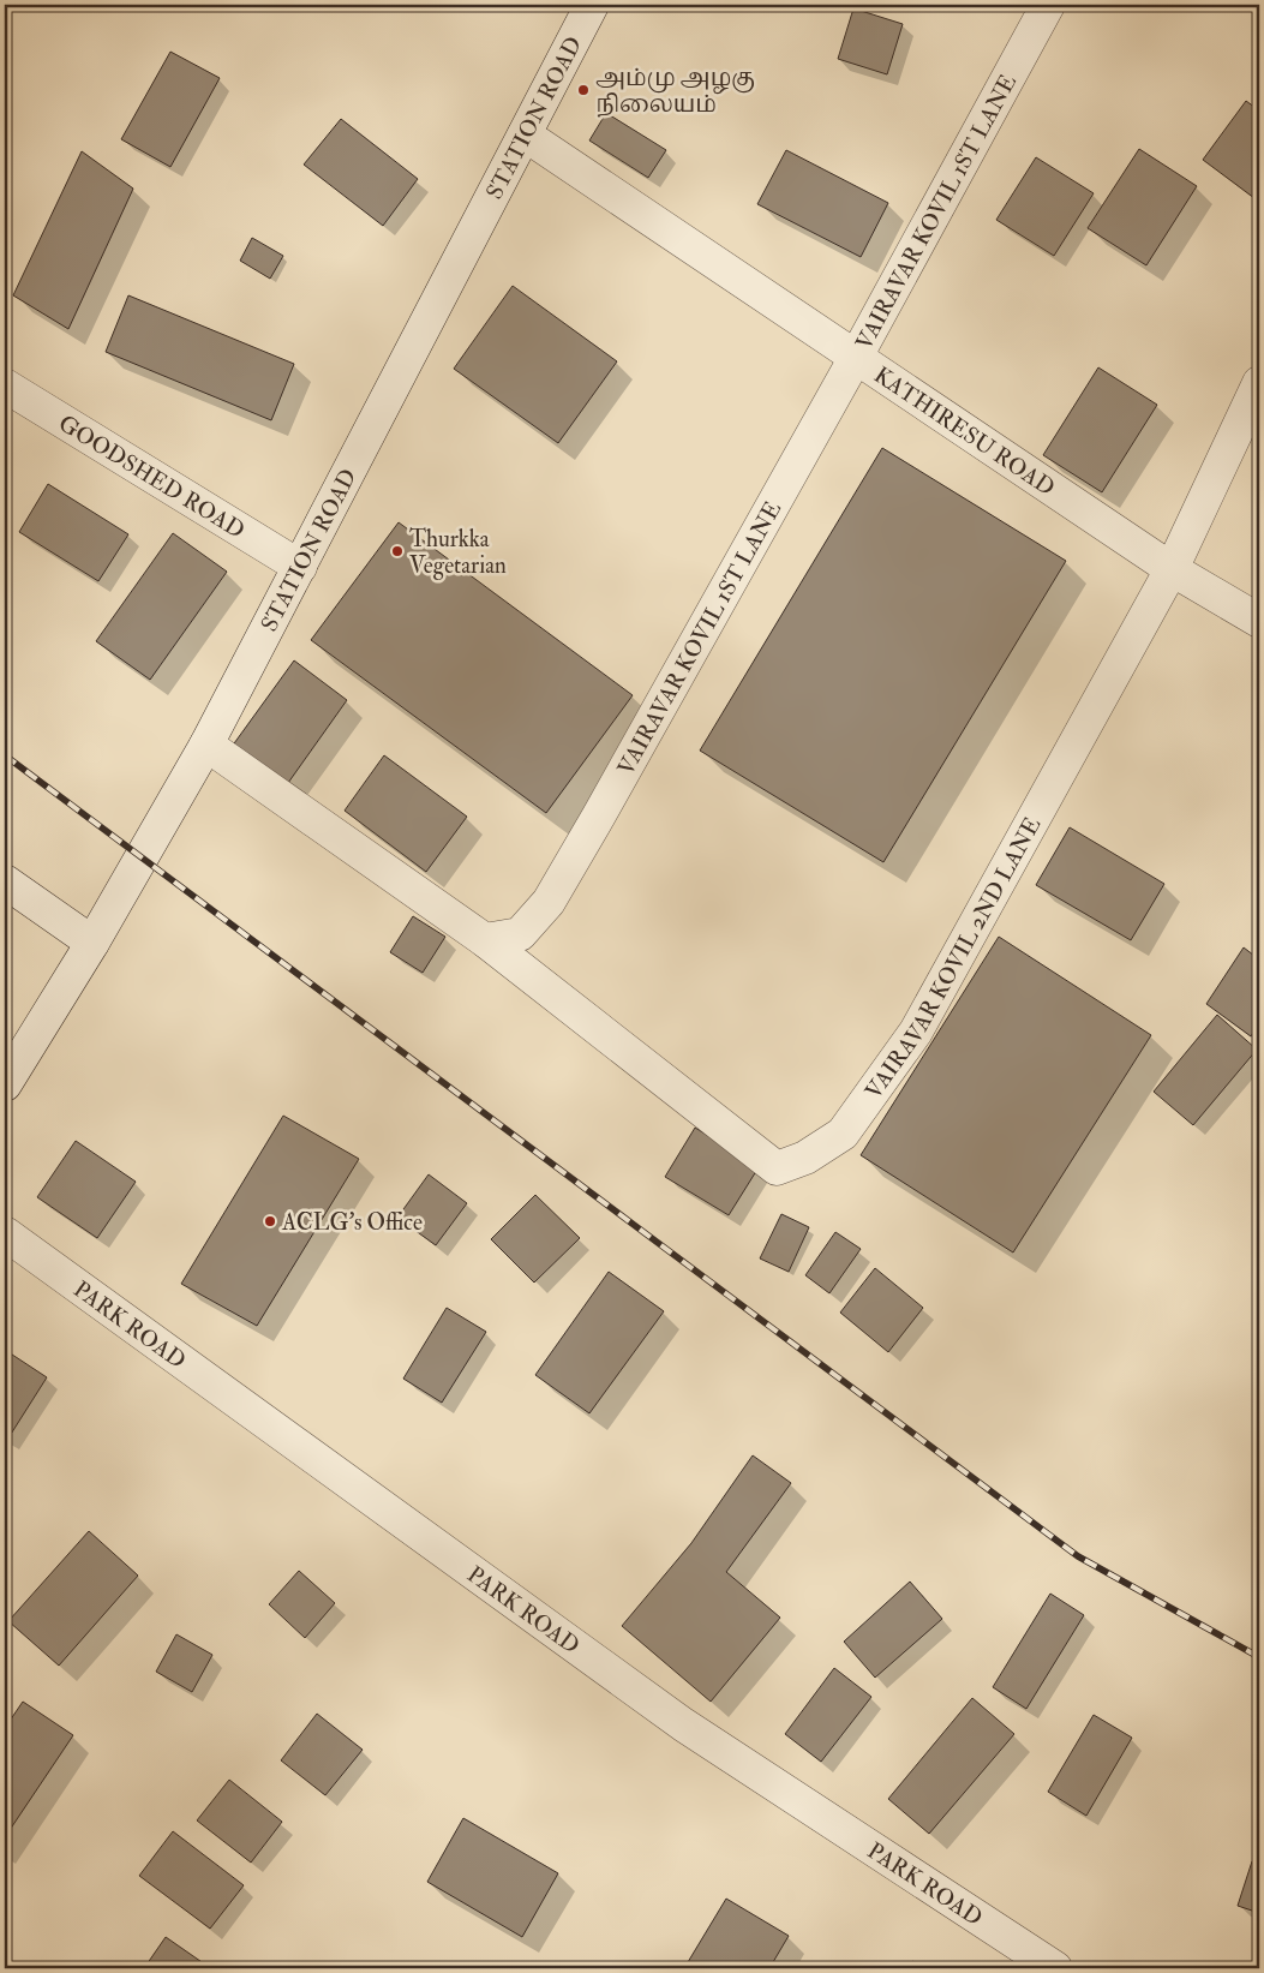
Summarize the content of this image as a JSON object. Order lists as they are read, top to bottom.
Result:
{
  "streets": {
    "street": [
      "STATION ROAD",
      "VAIRAVAR KOVIL 1ST LANE",
      "KATHIRESU ROAD",
      "GOODSHED ROAD",
      "VAIRAVAR KOVIL 2ND LANE",
      "PARK ROAD"
    ]
  },
  "crossings": [
    ["STATION ROAD", "KATHIRESU ROAD"],
    ["STATION ROAD", "GOODSHED ROAD"],
    ["VAIRAVAR KOVIL 1ST LANE", "KATHIRESU ROAD"],
    ["VAIRAVAR KOVIL 1ST LANE", "VAIRAVAR KOVIL 2ND LANE"],
    ["KATHIRESU ROAD", "VAIRAVAR KOVIL 2ND LANE"]
  ],
  "places": ["அம்மு அழகு நிலையம்", "Thurkka Vegetarian", "ACLG's Office"]
}
